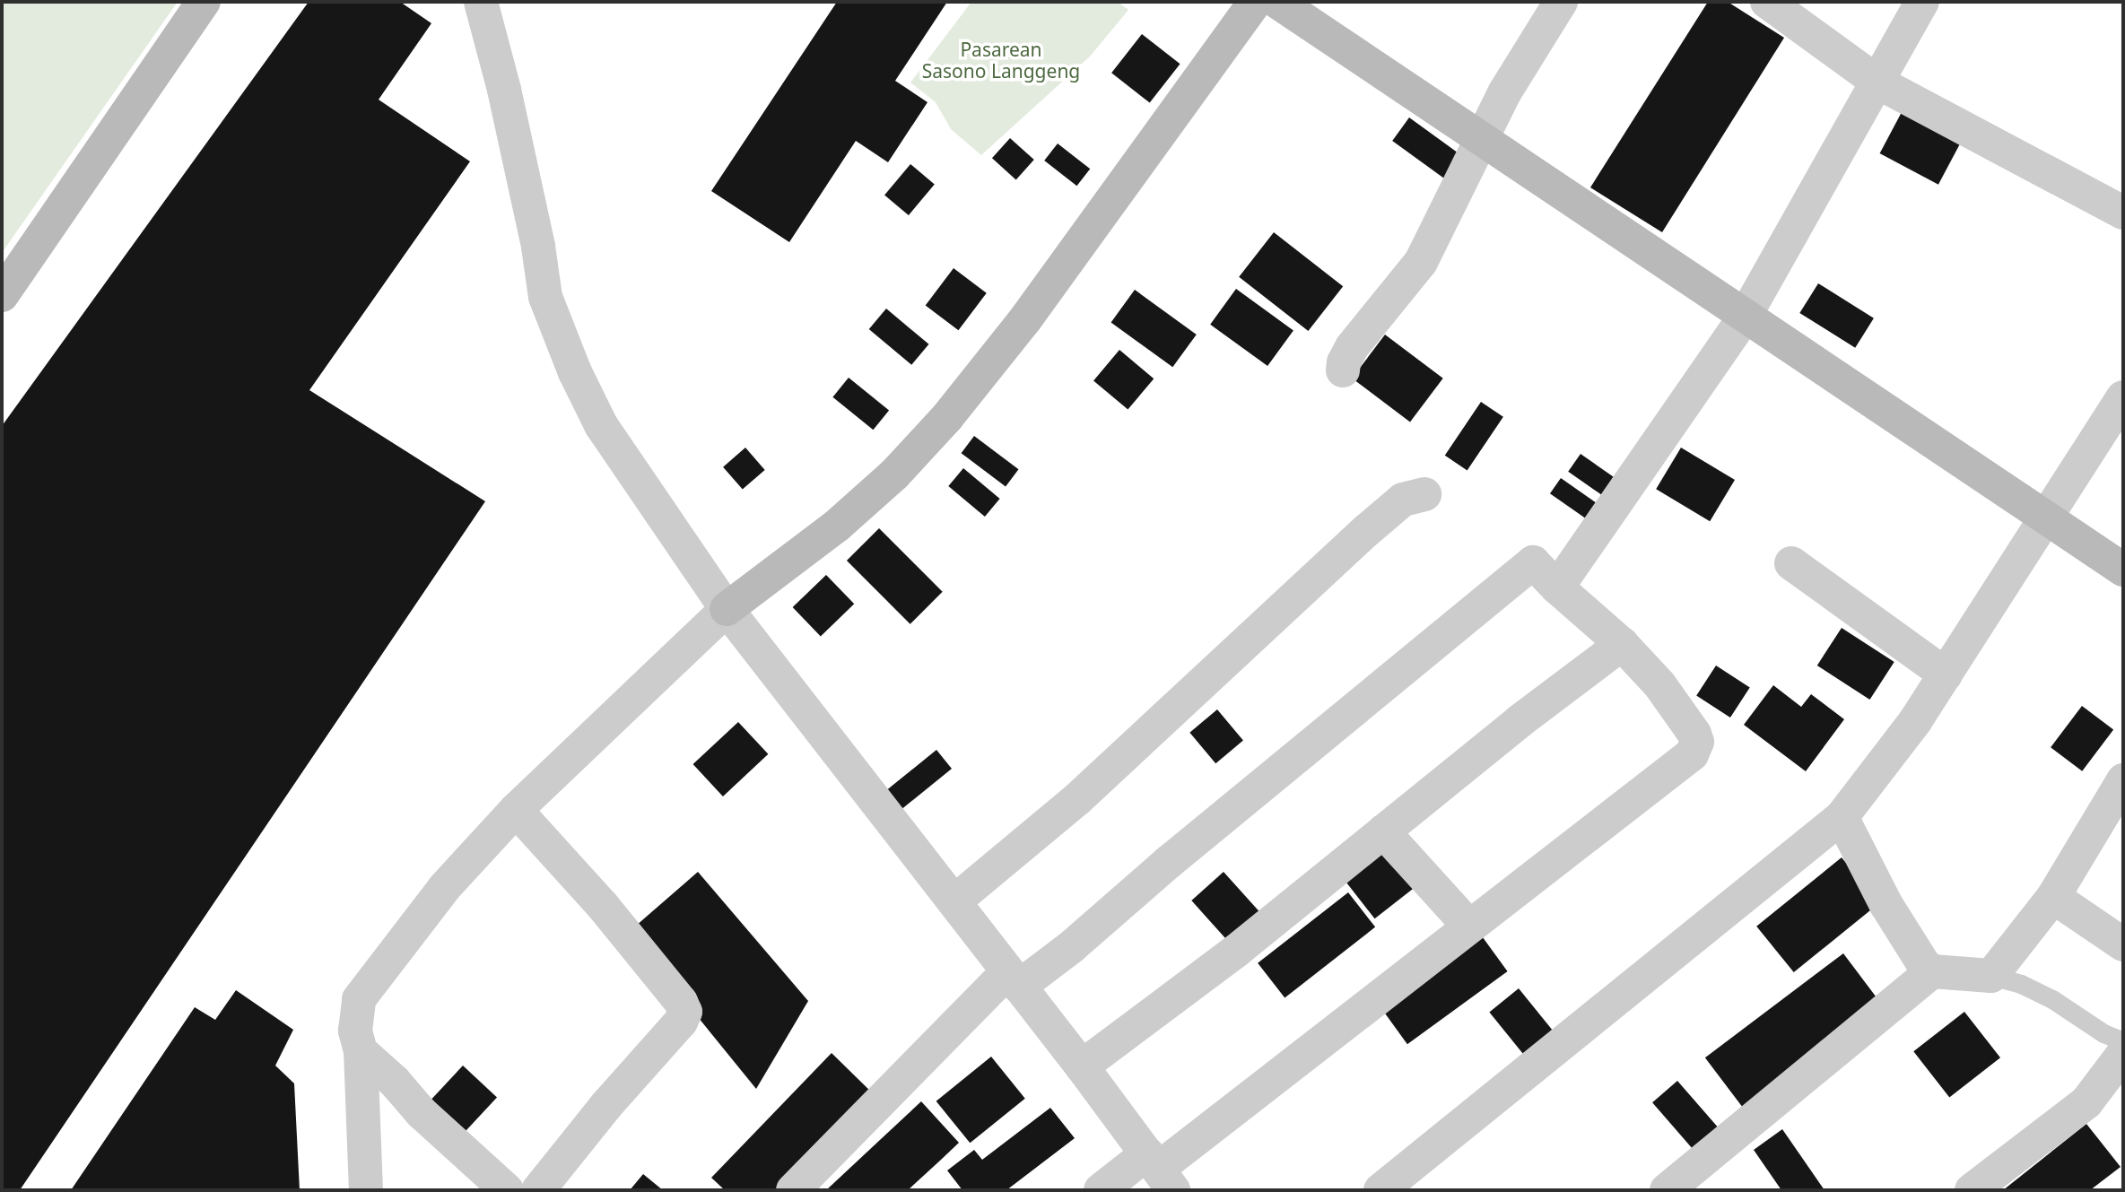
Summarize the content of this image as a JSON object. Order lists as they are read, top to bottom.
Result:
{
  "parks": ["Pasarean Sasono Langgeng"]
}
